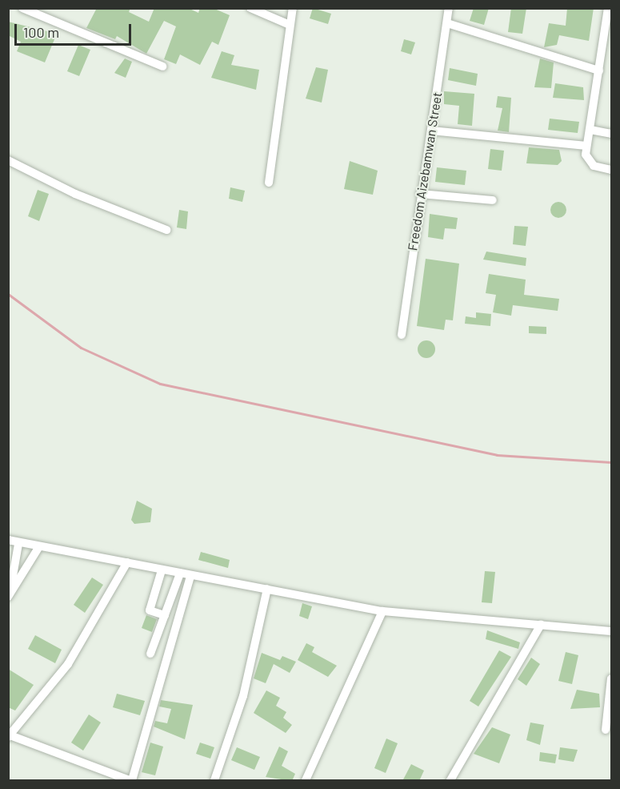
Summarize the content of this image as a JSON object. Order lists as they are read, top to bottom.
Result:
{
  "streets": {
    "street": ["Freedom Aizebamwan Street"]
  },
  "scale_bar": "100 m"
}
